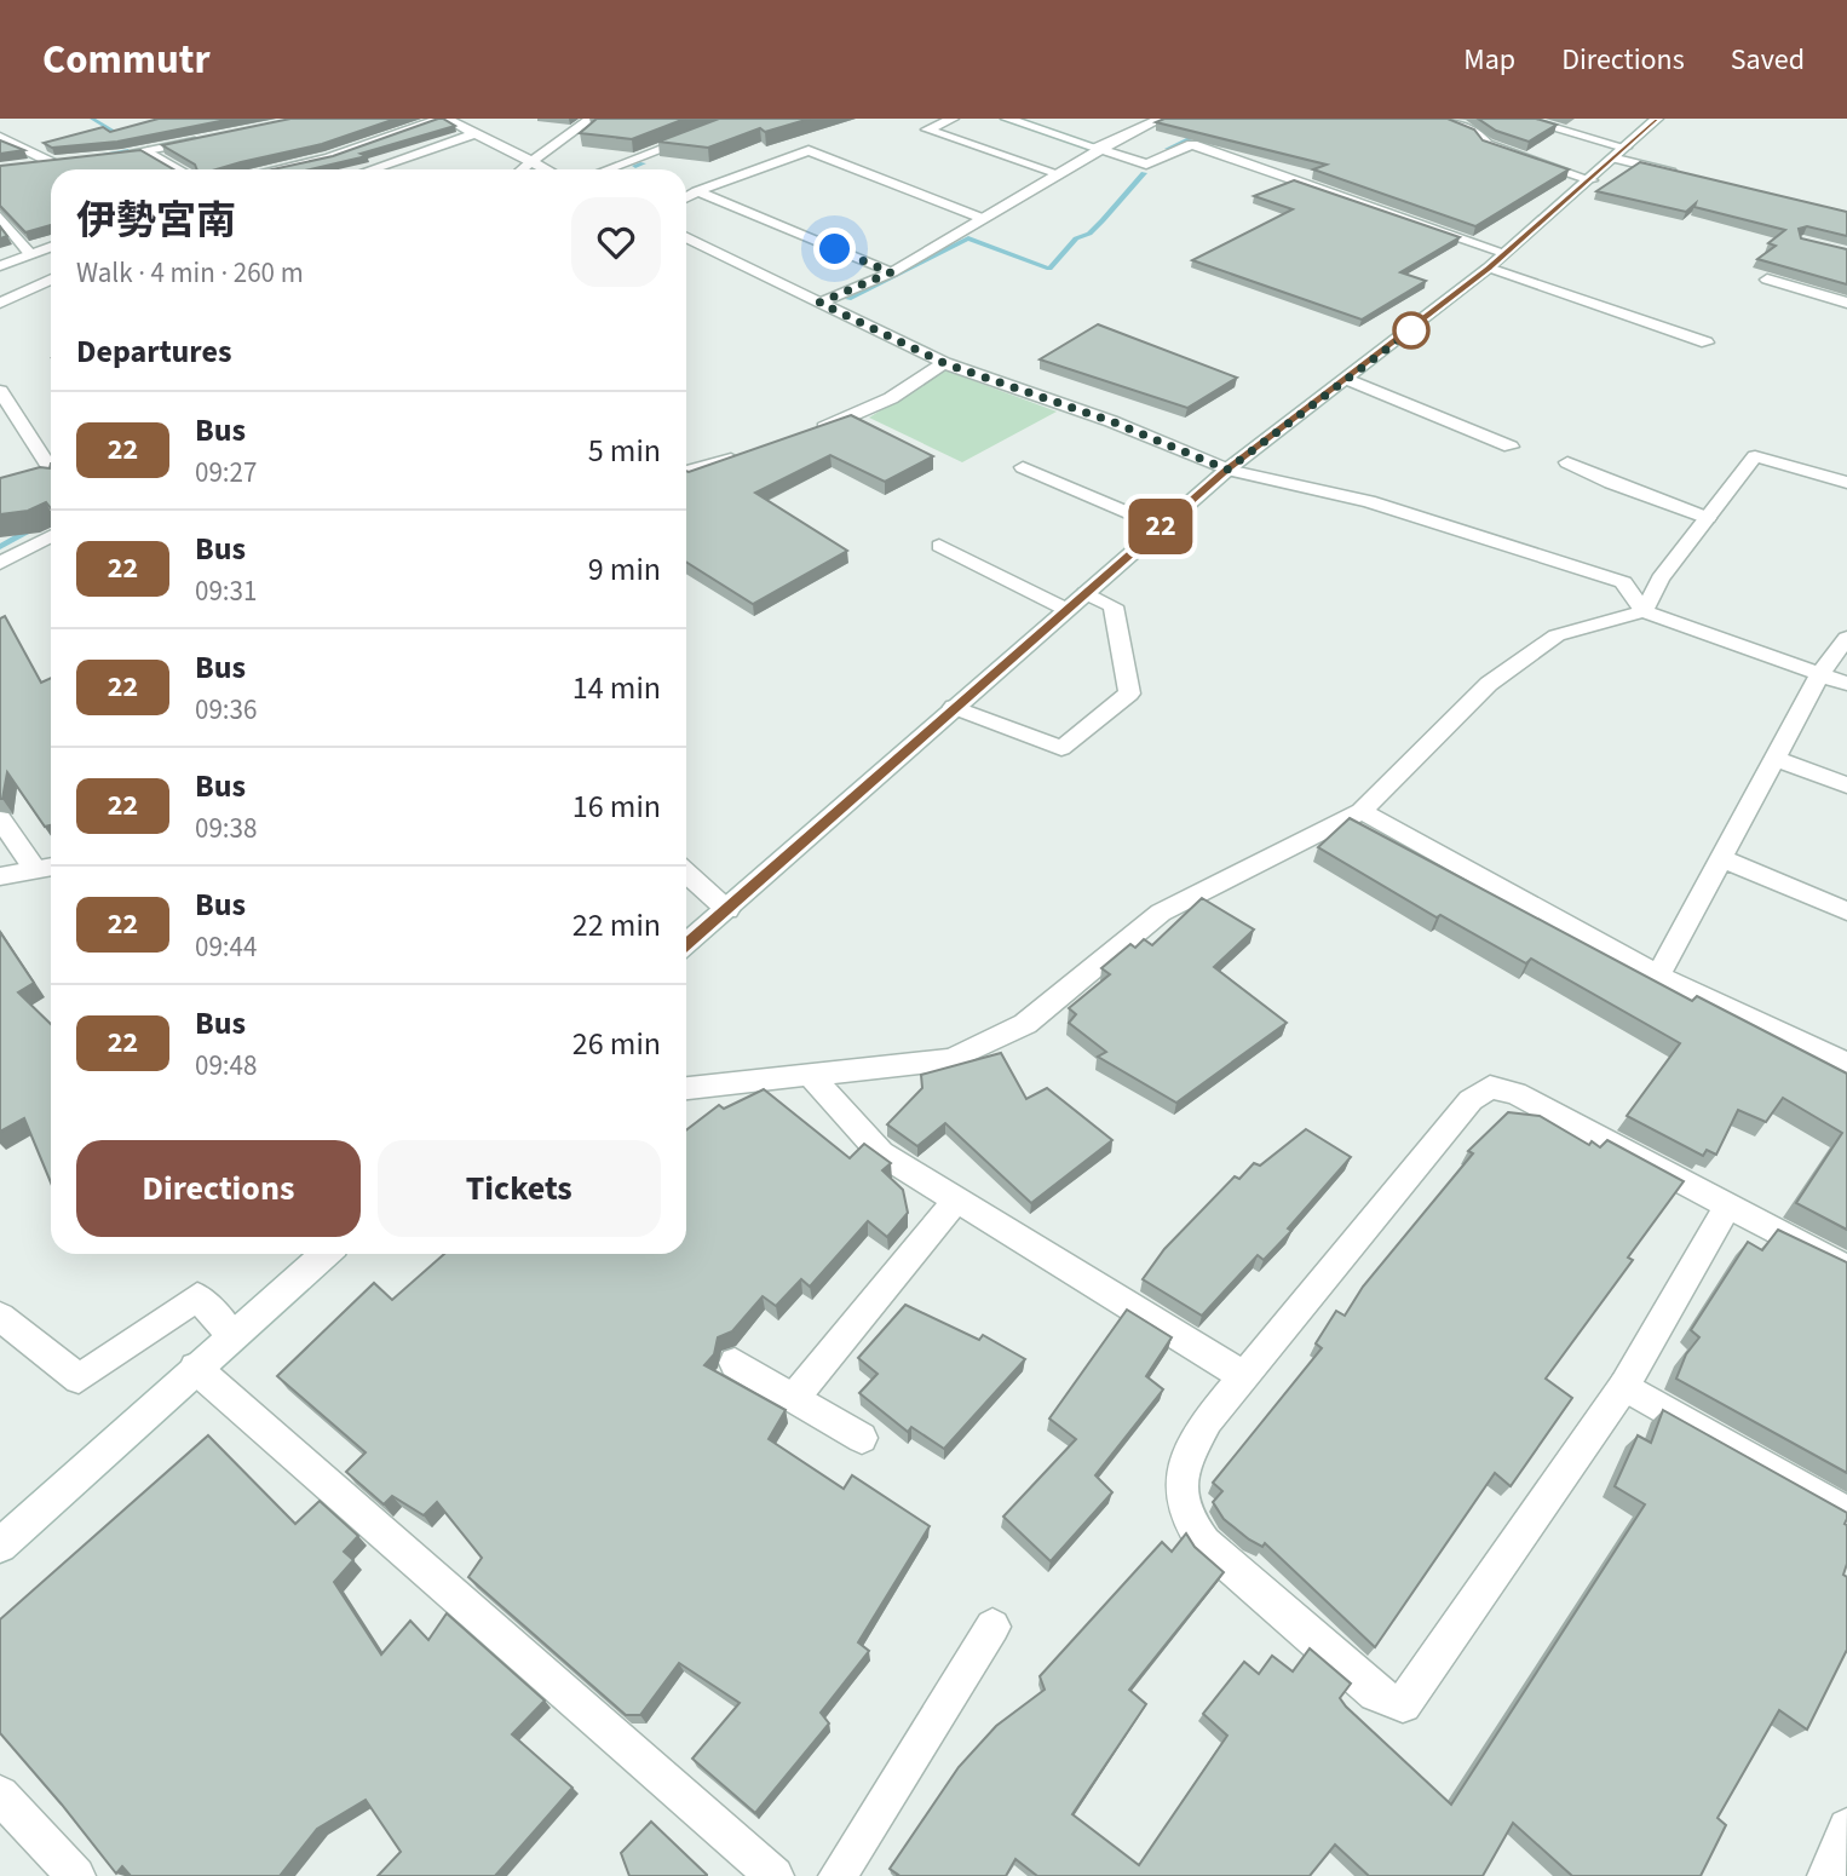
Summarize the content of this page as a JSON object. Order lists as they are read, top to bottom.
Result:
{
  "lines": ["bus line 22"],
  "page": {
    "header": "Commutr",
    "nav": ["Map", "Directions", "Saved"],
    "on_map": "22",
    "heading": [
      ["伊勢宮南", "Walk · 4 min · 260 m"],
      "Departures"
    ],
    "list": [
      {
        "mark": "22",
        "name": "Bus",
        "note": "09:27",
        "value": "5 min"
      },
      {
        "mark": "22",
        "name": "Bus",
        "note": "09:31",
        "value": "9 min"
      },
      {
        "mark": "22",
        "name": "Bus",
        "note": "09:36",
        "value": "14 min"
      },
      {
        "mark": "22",
        "name": "Bus",
        "note": "09:38",
        "value": "16 min"
      },
      {
        "mark": "22",
        "name": "Bus",
        "note": "09:44",
        "value": "22 min"
      },
      {
        "mark": "22",
        "name": "Bus",
        "note": "09:48",
        "value": "26 min"
      }
    ],
    "buttons": ["Directions", "Tickets"]
  }
}
